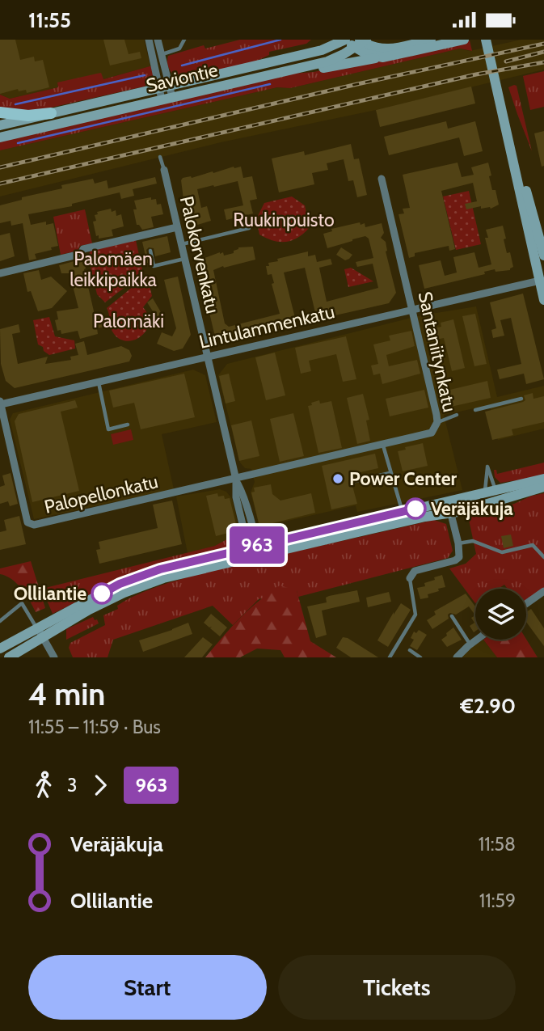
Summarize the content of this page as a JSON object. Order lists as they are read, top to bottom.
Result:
{
  "streets": {
    "main road": ["Saviontie"],
    "street": [
      "Palokorvenkatu",
      "Lintulammenkatu",
      "Santaniitynkatu",
      "Palopellonkatu"
    ]
  },
  "crossings": [
    ["Palokorvenkatu", "Lintulammenkatu"],
    ["Palokorvenkatu", "Santaniitynkatu"],
    ["Palokorvenkatu", "Palopellonkatu"],
    ["Lintulammenkatu", "Santaniitynkatu"],
    ["Lintulammenkatu", "Palopellonkatu"],
    ["Santaniitynkatu", "Palopellonkatu"]
  ],
  "parks": ["Ruukinpuisto", "Palomäen leikkipaikka", "Palomäki"],
  "places": ["Power Center", "Veräjäkuja", "Ollilantie"],
  "lines": ["bus line 963"],
  "page": {
    "status": "11:55",
    "on_map": "963",
    "heading": ["4 min", "11:55 – 11:59 · Bus", "€2.90"],
    "legs": ["3", "963"],
    "list": [
      {
        "name": "Veräjäkuja",
        "value": "11:58"
      },
      {
        "name": "Ollilantie",
        "value": "11:59"
      }
    ],
    "buttons": ["Start", "Tickets"]
  }
}
